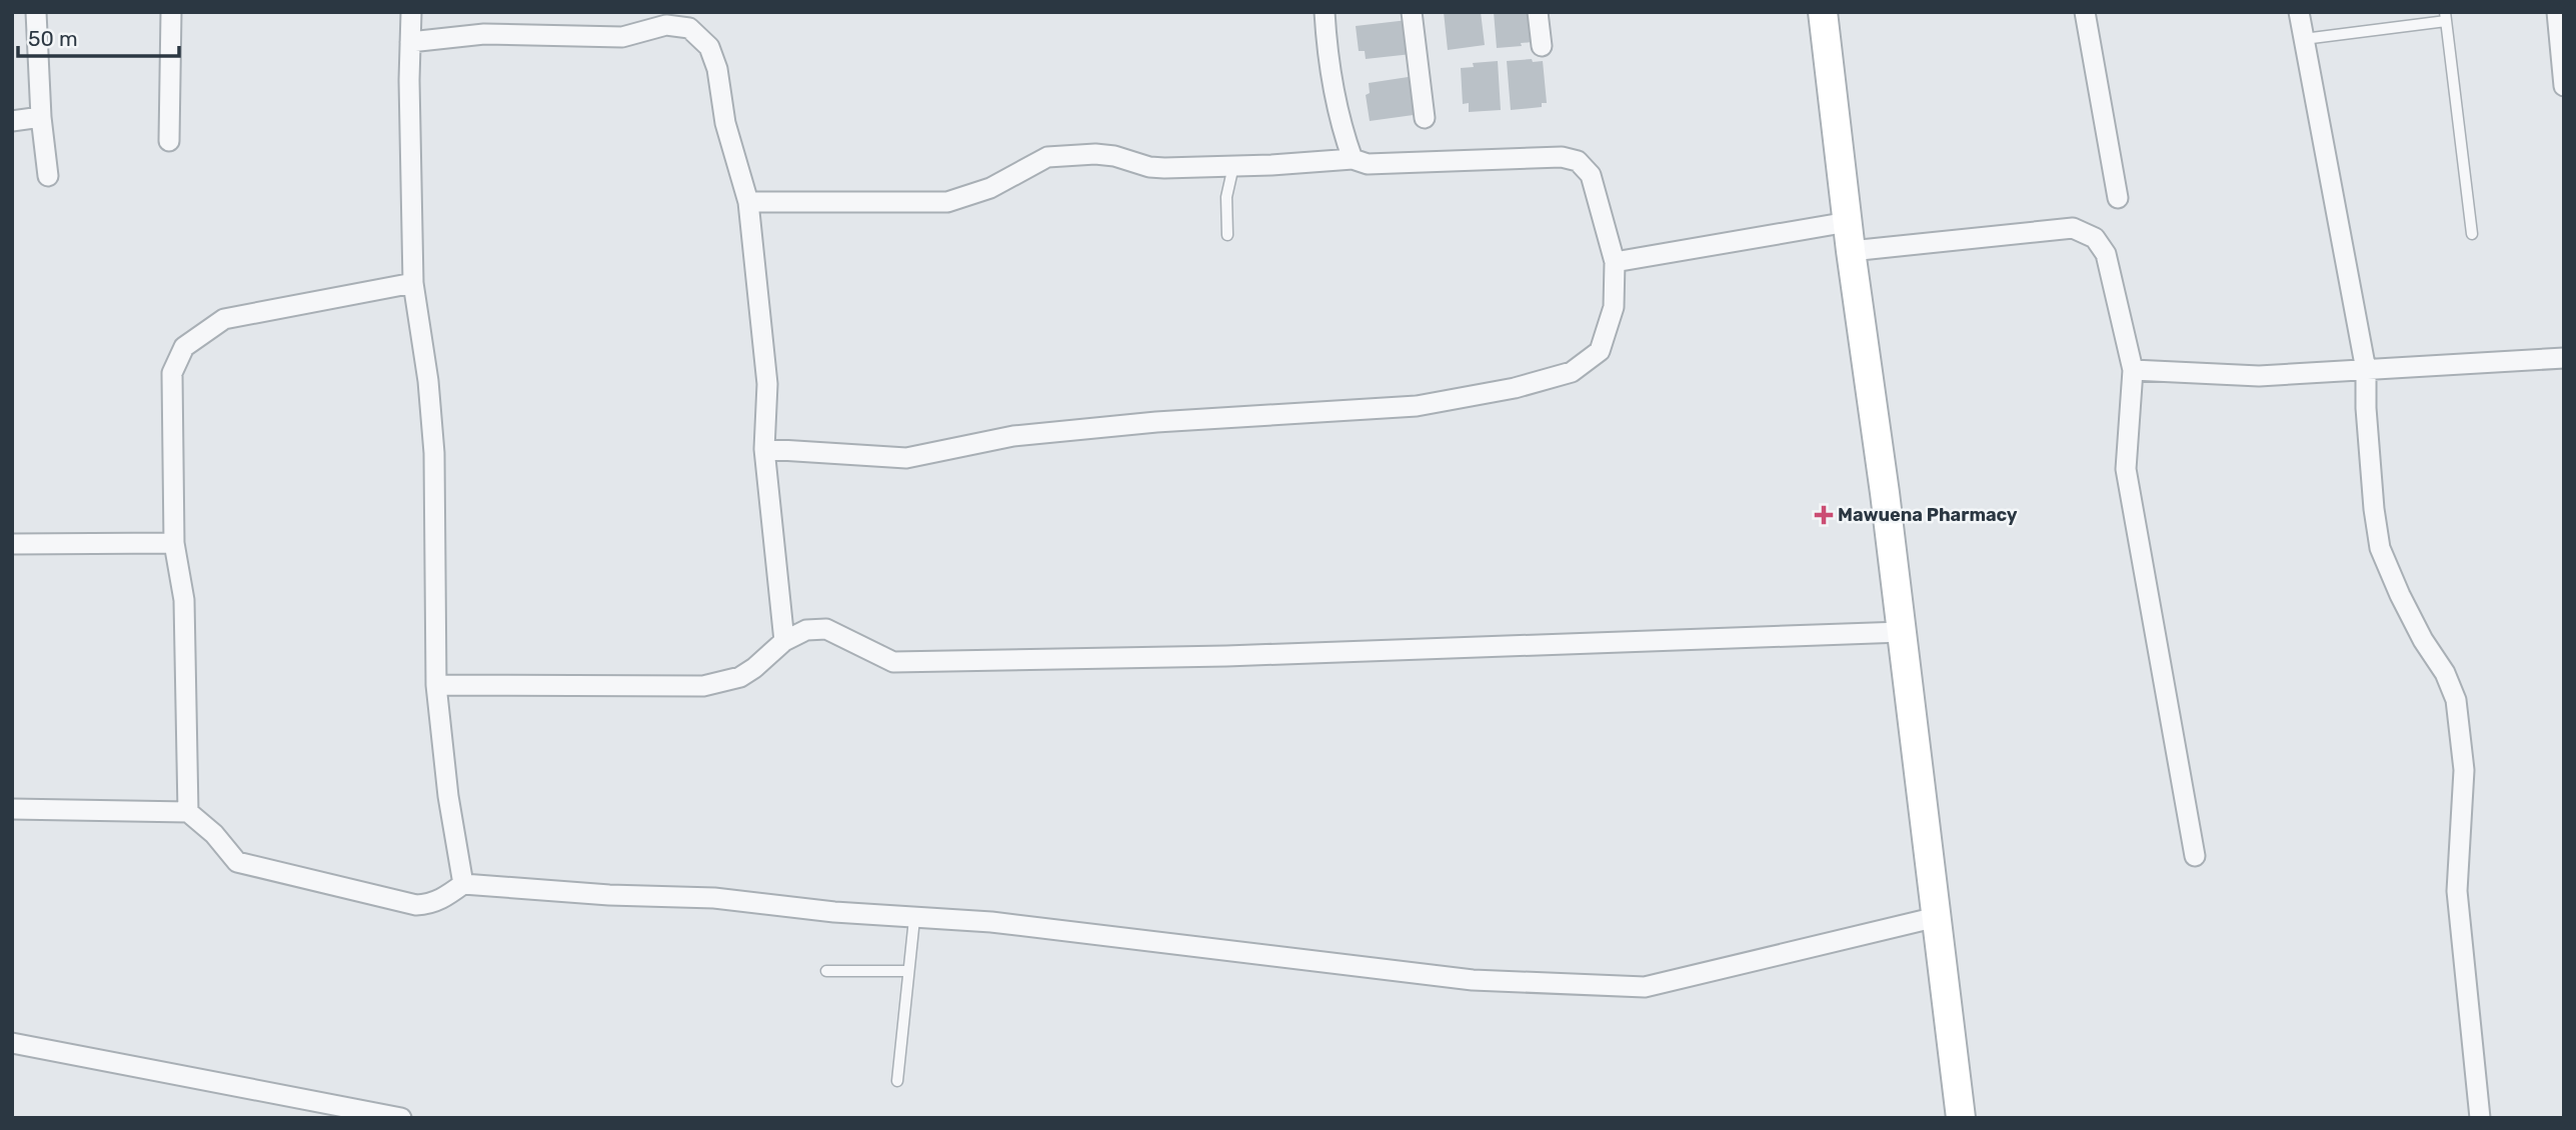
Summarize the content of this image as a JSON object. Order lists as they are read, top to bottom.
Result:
{
  "places": {
    "health": ["Mawuena Pharmacy"]
  },
  "scale_bar": "50 m"
}
